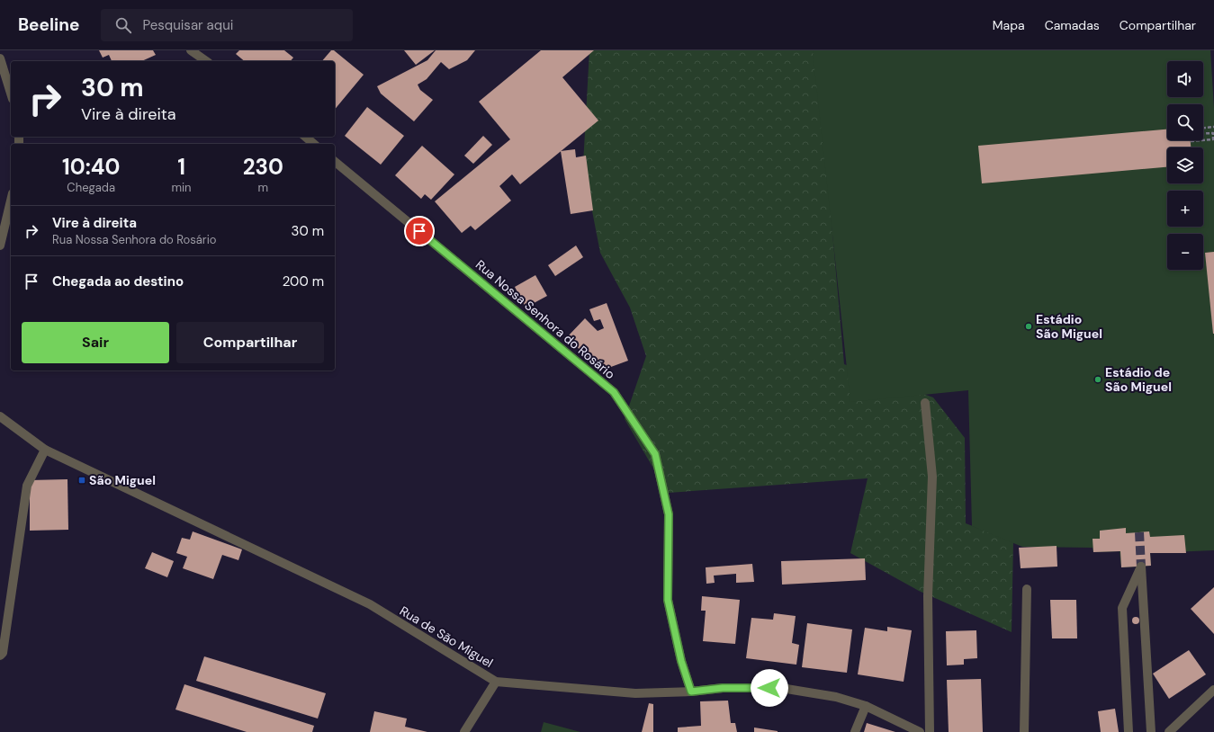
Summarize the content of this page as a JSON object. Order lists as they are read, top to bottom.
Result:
{
  "streets": {
    "street": ["Rua Nossa Senhora do Rosário", "Rua de São Miguel"]
  },
  "crossings": [
    ["Rua Nossa Senhora do Rosário", "Rua de São Miguel"]
  ],
  "places": {
    "other": ["Estádio São Miguel", "Estádio de São Miguel"],
    "transit": ["São Miguel"]
  },
  "page": {
    "header": "Beeline",
    "search": "Pesquisar aqui",
    "nav": ["Mapa", "Camadas", "Compartilhar"],
    "map_buttons": ["+", "−"],
    "turn": ["30 m", "Vire à direita"],
    "eta": [
      "10:40",
      "Chegada",
      "1",
      "min",
      "230",
      "m"
    ],
    "list": [
      {
        "name": "Vire à direita",
        "note": "Rua Nossa Senhora do Rosário",
        "value": "30 m"
      },
      {
        "name": "Chegada ao destino",
        "value": "200 m"
      }
    ],
    "buttons": ["Sair", "Compartilhar"]
  }
}
